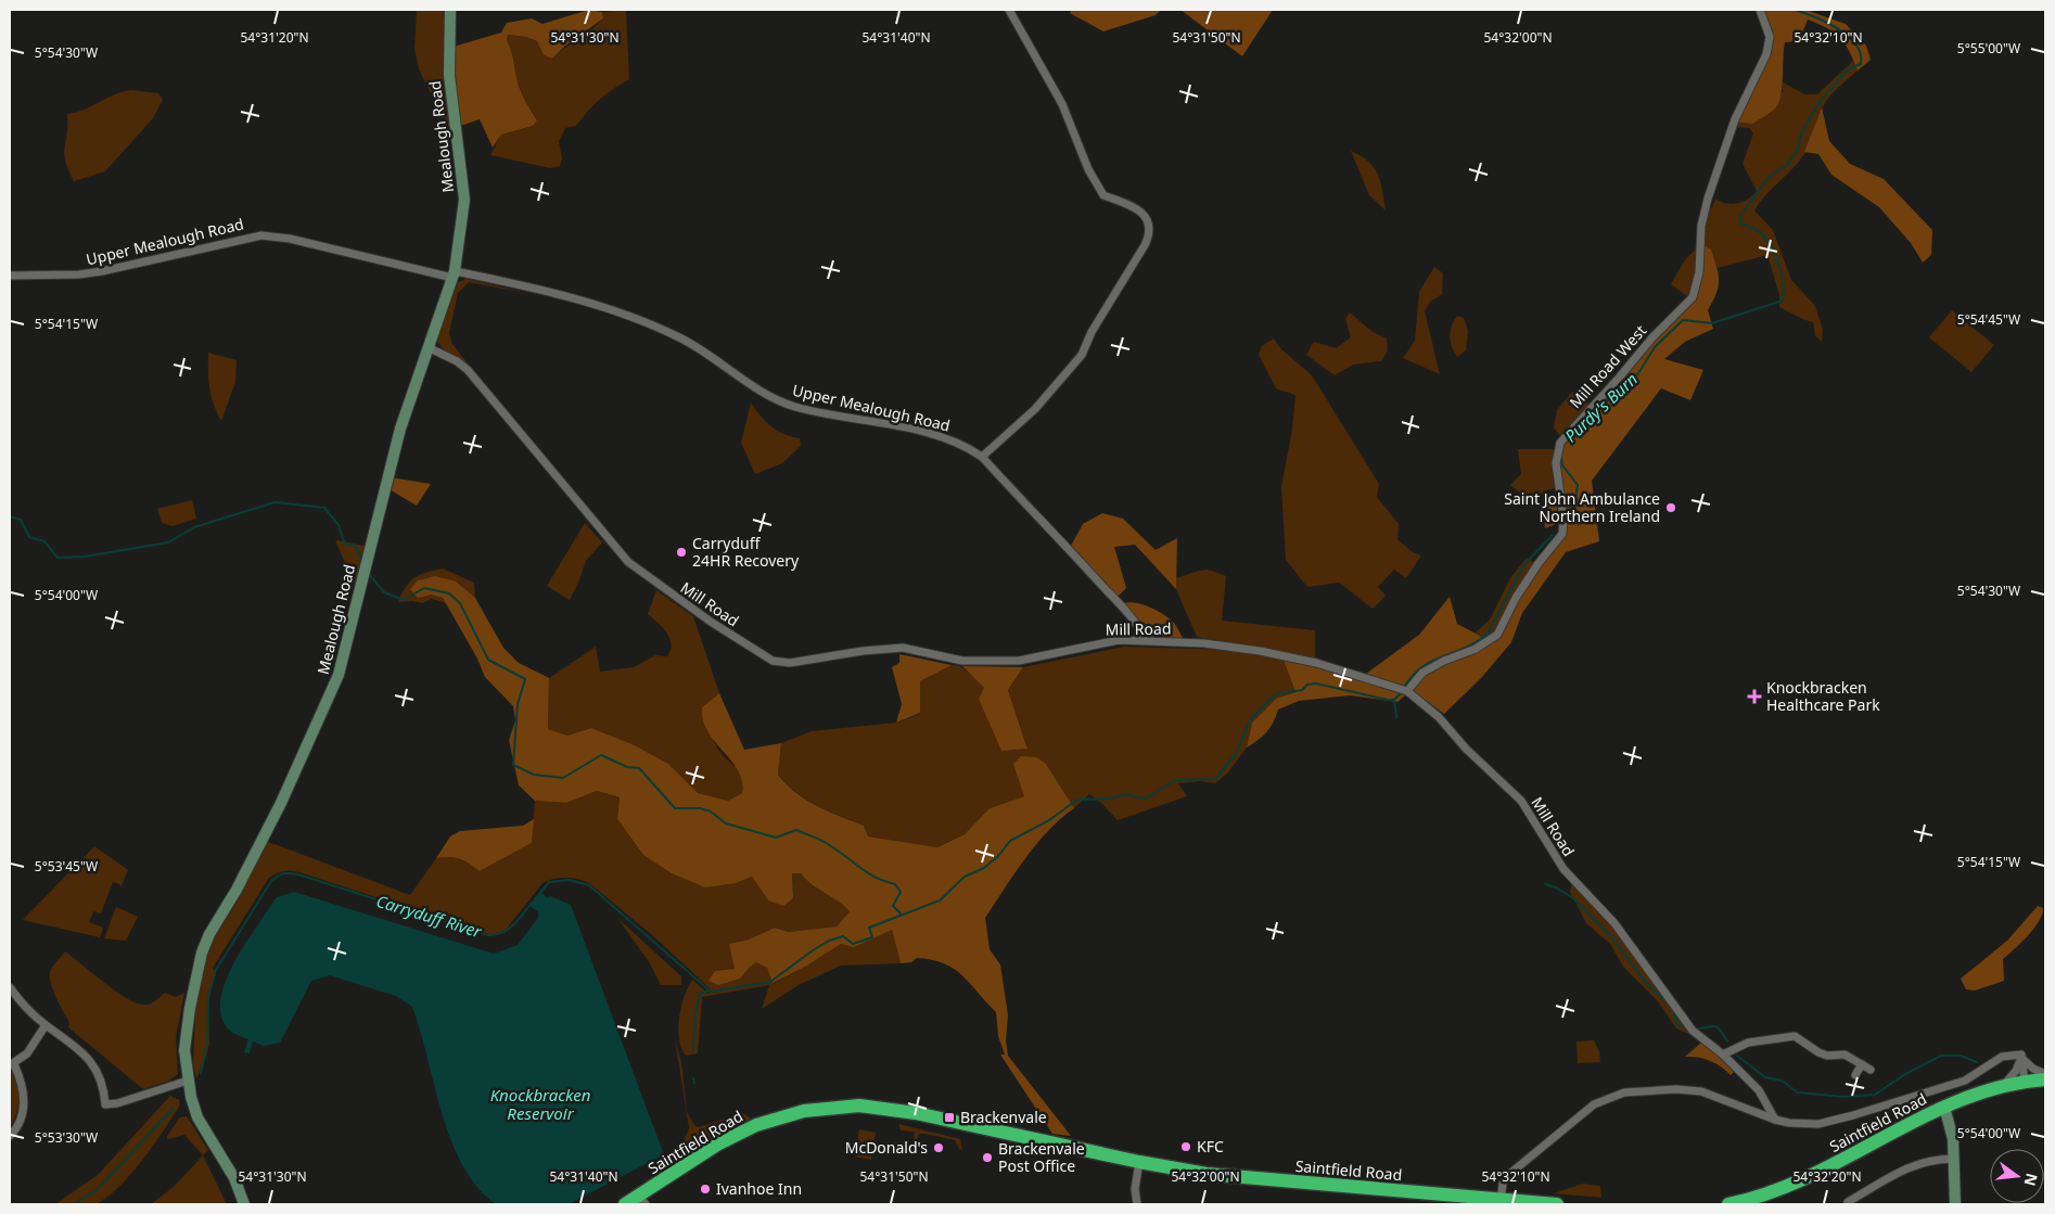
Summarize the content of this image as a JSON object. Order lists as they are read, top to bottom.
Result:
{
  "streets": {
    "highway": ["Saintfield Road"],
    "street": [
      "Mealough Road",
      "Upper Mealough Road",
      "Mill Road West",
      "Mill Road"
    ]
  },
  "crossings": [
    ["Mealough Road", "Upper Mealough Road"],
    ["Mealough Road", "Mill Road"],
    ["Upper Mealough Road", "Mill Road"],
    ["Mill Road West", "Mill Road"]
  ],
  "water": ["Purdy's Burn", "Carryduff River", "Knockbracken Reservoir"],
  "places": {
    "other": [
      "Saint John Ambulance Northern Ireland",
      "Carryduff 24HR Recovery",
      "KFC",
      "McDonald's",
      "Brackenvale Post Office",
      "Ivanhoe Inn"
    ],
    "health": ["Knockbracken Healthcare Park"],
    "transit": ["Brackenvale"]
  },
  "north": "right",
  "coordinates": [
    "54°31'20\"N",
    "54°31'30\"N",
    "54°31'40\"N",
    "54°31'50\"N",
    "54°32'00\"N",
    "54°32'10\"N",
    "5°55'00\"W",
    "5°54'30\"W",
    "5°54'45\"W",
    "5°54'15\"W",
    "5°54'00\"W",
    "5°53'45\"W",
    "5°53'30\"W",
    "54°32'20\"N"
  ]
}
